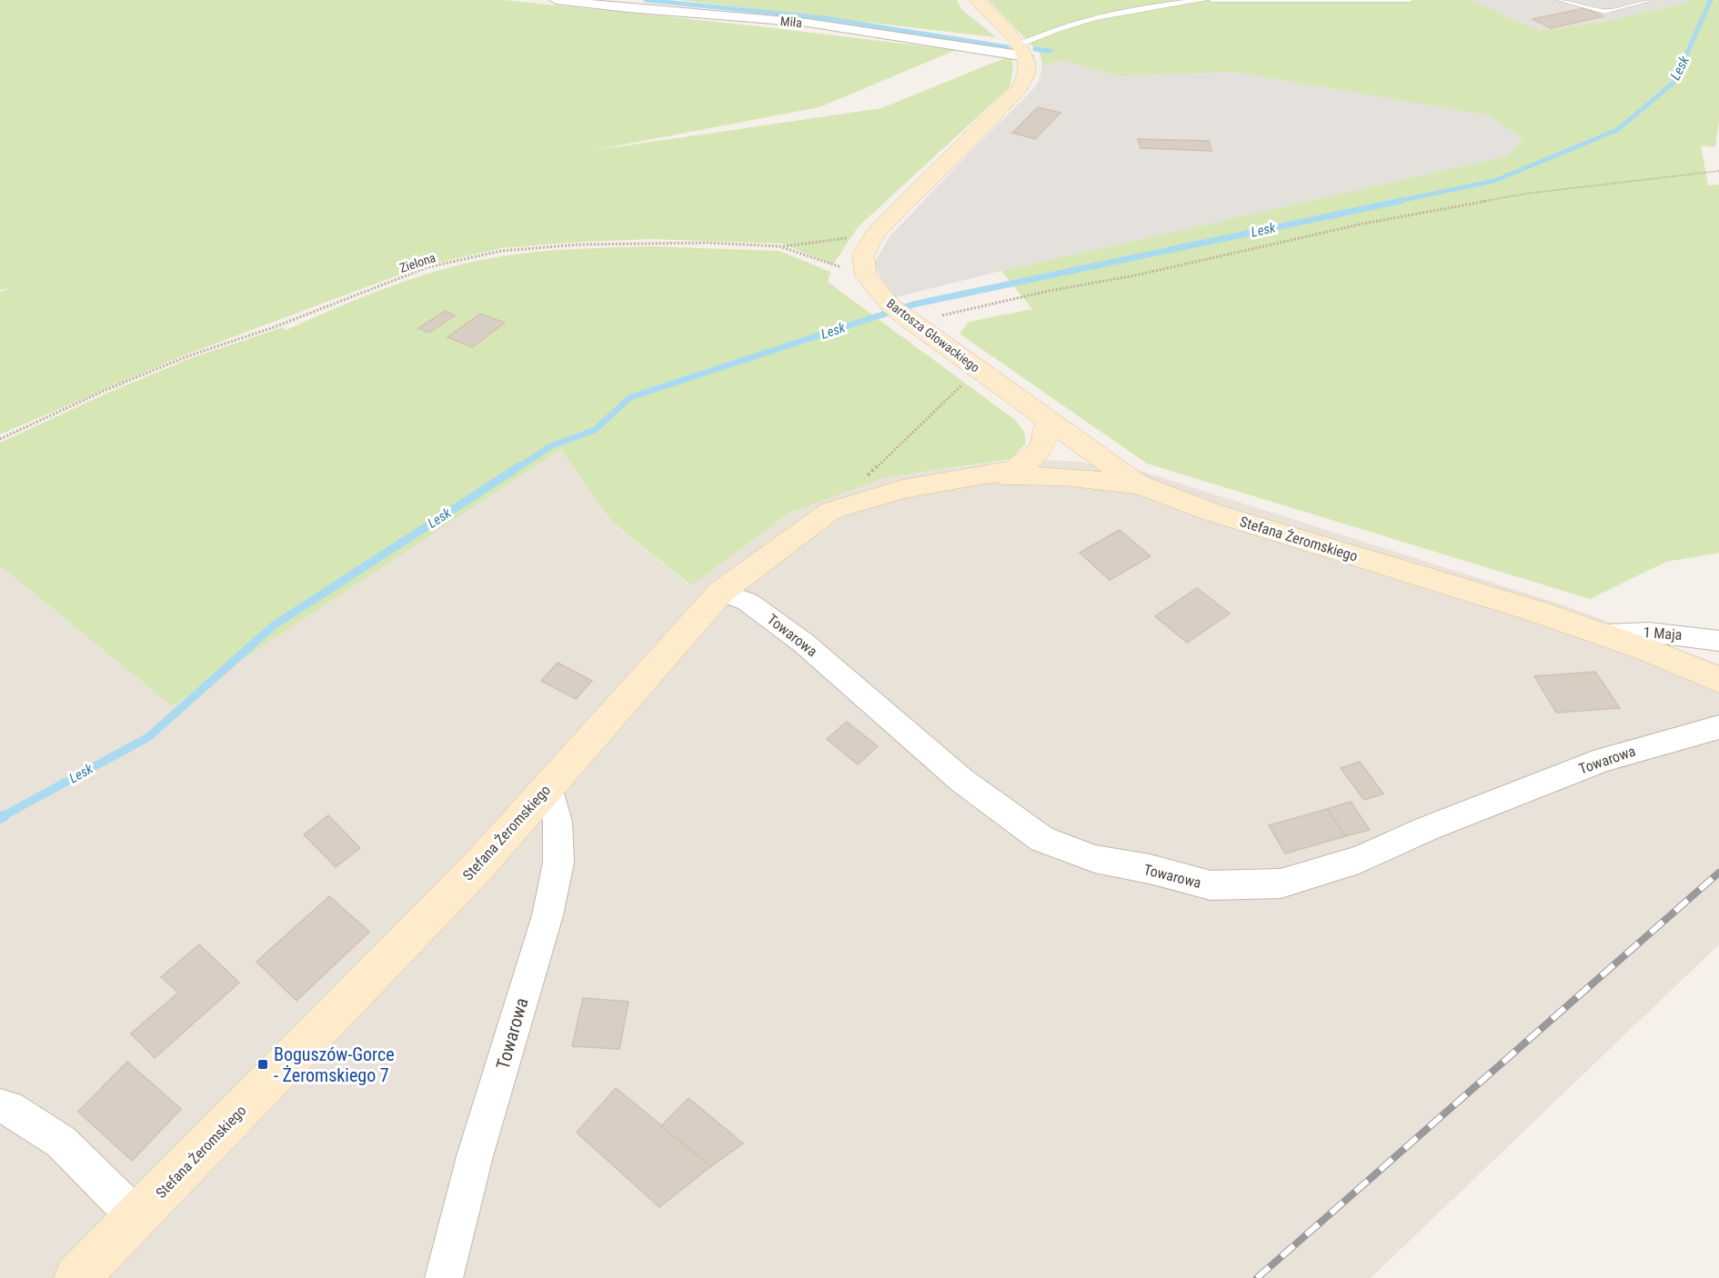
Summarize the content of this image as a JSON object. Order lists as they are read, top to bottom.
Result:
{
  "streets": {
    "street": [
      "Miła",
      "Bartosza Głowackiego",
      "Stefana Żeromskiego",
      "1 Maja",
      "Towarowa"
    ],
    "path": ["Zielona"]
  },
  "crossings": [
    ["Zielona", "Bartosza Głowackiego"],
    ["Bartosza Głowackiego", "Stefana Żeromskiego"],
    ["Stefana Żeromskiego", "1 Maja"],
    ["Stefana Żeromskiego", "Towarowa"]
  ],
  "water": ["Lesk"],
  "places": {
    "transit": ["Boguszów-Gorce - Żeromskiego 7"]
  }
}
